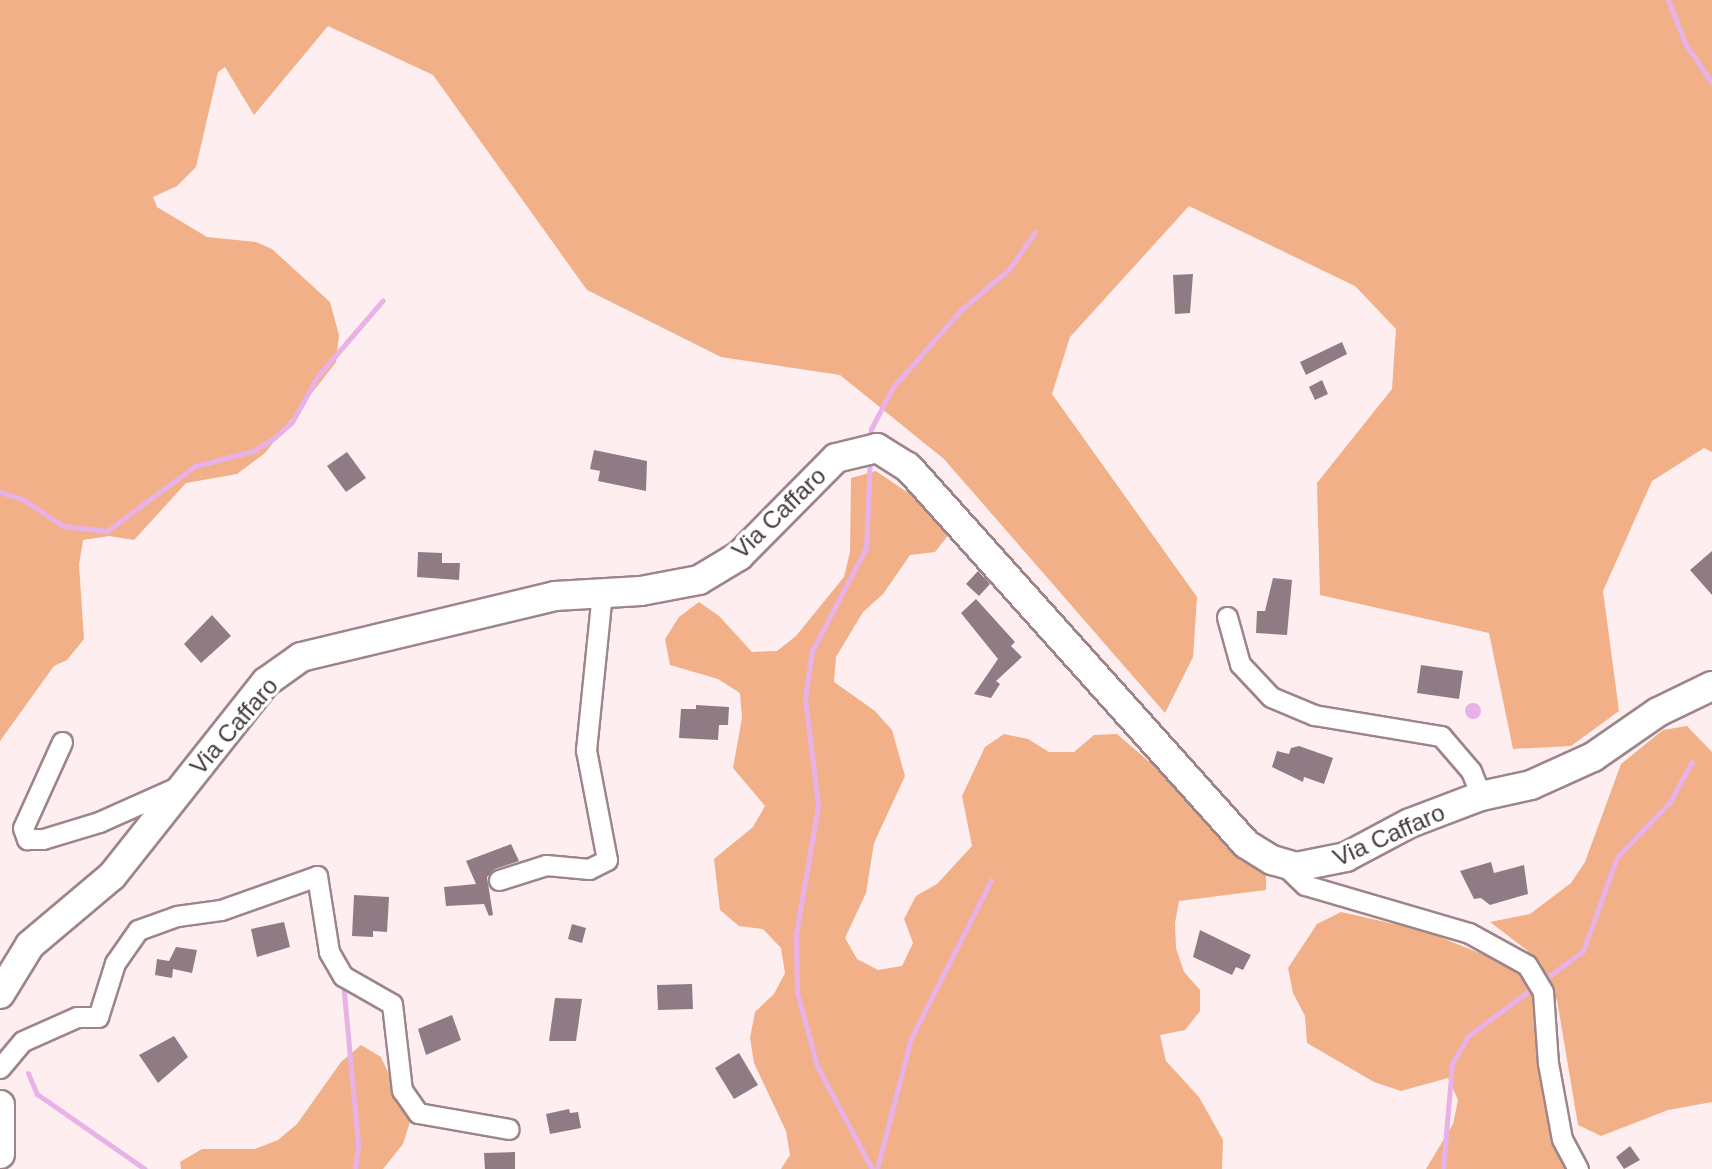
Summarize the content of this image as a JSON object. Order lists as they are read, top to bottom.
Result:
{
  "streets": {
    "street": ["Via Caffaro"]
  }
}
